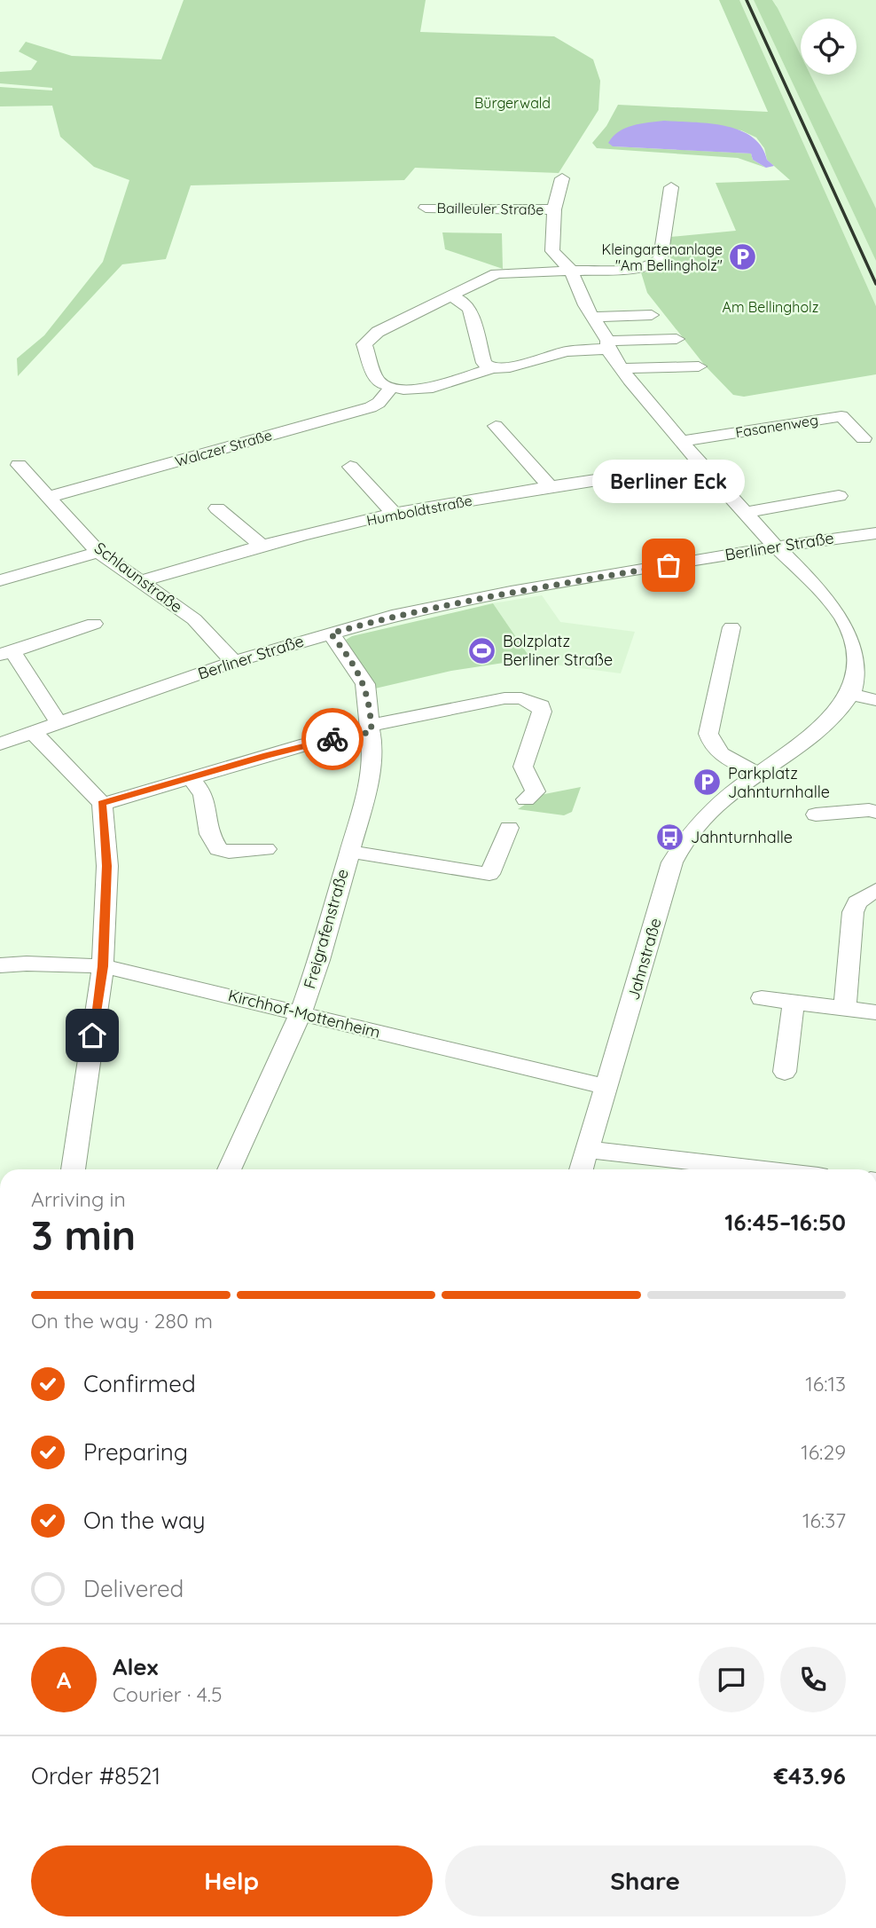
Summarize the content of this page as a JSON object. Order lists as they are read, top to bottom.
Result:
{
  "streets": {
    "street": [
      "Bailleuler Straße",
      "Fasanenweg",
      "Walczer Straße",
      "Humboldtstraße",
      "Berliner Straße",
      "Schlaunstraße",
      "Freigrafenstraße",
      "Jahnstraße",
      "Kirchhof-Mottenheim"
    ]
  },
  "crossings": [
    ["Walczer Straße", "Schlaunstraße"],
    ["Humboldtstraße", "Schlaunstraße"],
    ["Berliner Straße", "Schlaunstraße"],
    ["Berliner Straße", "Freigrafenstraße"],
    ["Berliner Straße", "Jahnstraße"],
    ["Freigrafenstraße", "Kirchhof-Mottenheim"],
    ["Jahnstraße", "Kirchhof-Mottenheim"]
  ],
  "parks": ["Bürgerwald", "Am Bellingholz"],
  "places": {
    "parking": ["Kleingartenanlage \"Am Bellingholz\"", "Parkplatz Jahnturnhalle"],
    "other": ["Berliner Eck"],
    "sports": ["Bolzplatz Berliner Straße"],
    "bus stop": ["Jahnturnhalle"]
  },
  "page": {
    "bubble": "Berliner Eck",
    "heading": ["3 min", "Arriving in", "16:45–16:50"],
    "panel": [
      "Alex",
      "Courier · 4.5",
      "Order #8521",
      "€43.96"
    ],
    "bar": "On the way · 280 m",
    "list": [
      ["Confirmed", "16:13"],
      ["Preparing", "16:29"],
      ["On the way", "16:37"],
      "Delivered"
    ],
    "round": "A",
    "buttons": ["Help", "Share"]
  }
}
